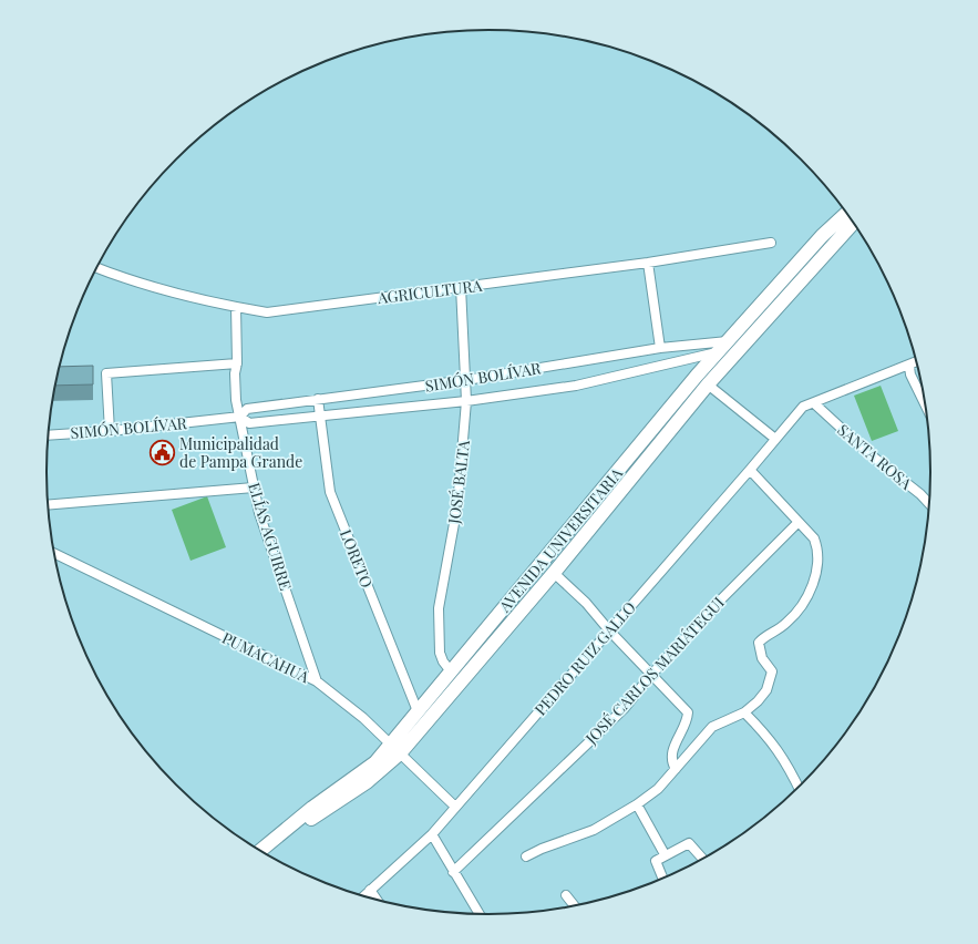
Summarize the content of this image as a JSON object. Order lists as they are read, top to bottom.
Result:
{
  "streets": {
    "main road": ["AVENIDA UNIVERSITARIA"],
    "street": [
      "AGRICULTURA",
      "SIMÓN BOLÍVAR",
      "SANTA ROSA",
      "JOSÉ BALTA",
      "ELÍAS AGUIRRE",
      "LORETO",
      "PUMACAHUA",
      "PEDRO RUIZ GALLO",
      "JOSÉ CARLOS MARIÁTEGUI"
    ]
  },
  "crossings": [
    ["AGRICULTURA", "JOSÉ BALTA"],
    ["AGRICULTURA", "ELÍAS AGUIRRE"],
    ["SIMÓN BOLÍVAR", "JOSÉ BALTA"],
    ["SIMÓN BOLÍVAR", "ELÍAS AGUIRRE"],
    ["SIMÓN BOLÍVAR", "AVENIDA UNIVERSITARIA"],
    ["SIMÓN BOLÍVAR", "LORETO"],
    ["SANTA ROSA", "PEDRO RUIZ GALLO"],
    ["JOSÉ BALTA", "AVENIDA UNIVERSITARIA"],
    ["ELÍAS AGUIRRE", "PUMACAHUA"],
    ["AVENIDA UNIVERSITARIA", "LORETO"],
    ["AVENIDA UNIVERSITARIA", "PUMACAHUA"],
    ["PUMACAHUA", "PEDRO RUIZ GALLO"]
  ],
  "places": {
    "public building": ["Municipalidad de Pampa Grande"]
  }
}
